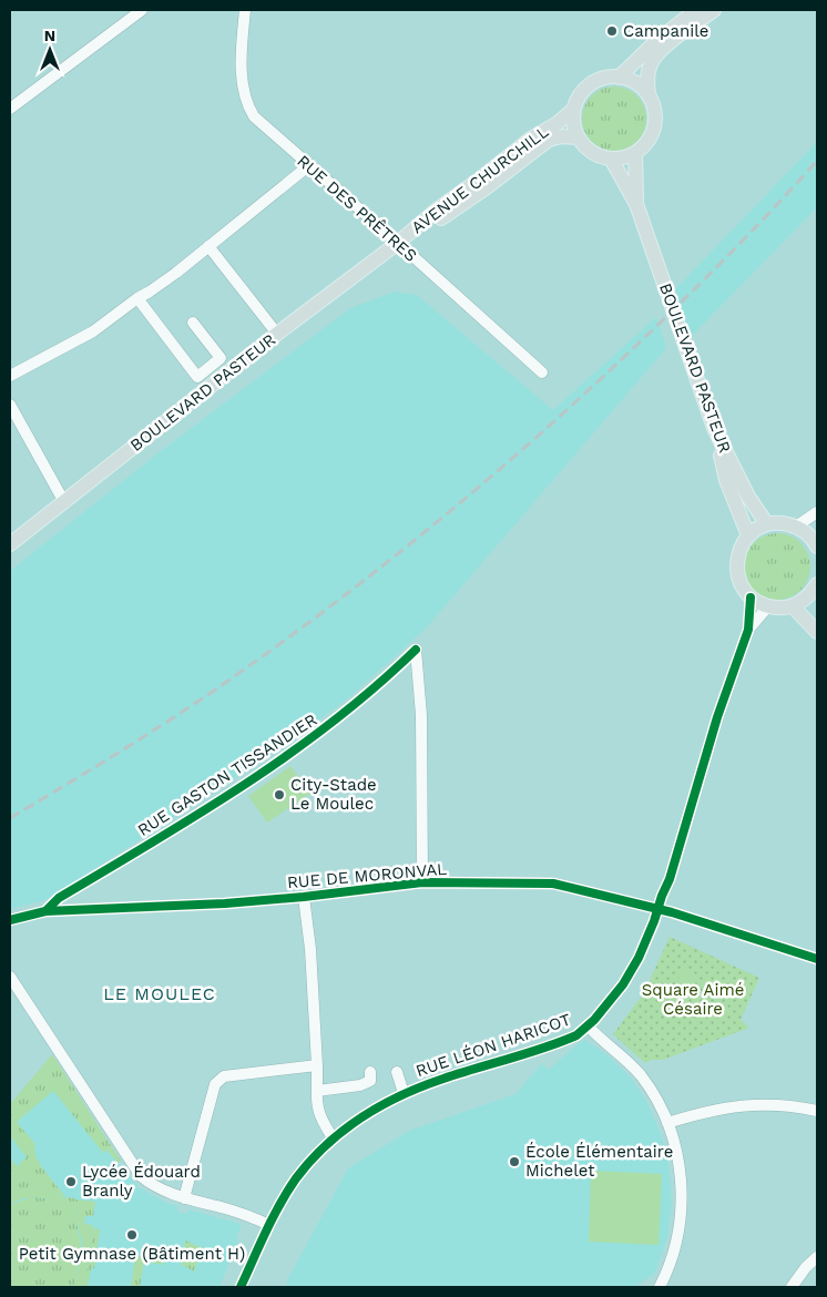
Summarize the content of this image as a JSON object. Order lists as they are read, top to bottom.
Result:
{
  "streets": {
    "main road": ["AVENUE CHURCHILL", "BOULEVARD PASTEUR"],
    "street": ["RUE DES PRÊTRES", "RUE DE MORONVAL", "RUE LÉON HARICOT"],
    "cycle path": ["RUE GASTON TISSANDIER"]
  },
  "crossings": [
    ["AVENUE CHURCHILL", "RUE DES PRÊTRES"],
    ["AVENUE CHURCHILL", "BOULEVARD PASTEUR"],
    ["RUE DES PRÊTRES", "BOULEVARD PASTEUR"],
    ["RUE DE MORONVAL", "RUE LÉON HARICOT"]
  ],
  "districts": ["LE MOULEC"],
  "parks": ["Square Aimé Césaire"],
  "places": [
    "Campanile",
    "City-Stade Le Moulec",
    "École Élémentaire Michelet",
    "Lycée Édouard Branly",
    "Petit Gymnase (Bâtiment H)"
  ],
  "north": "top"
}
